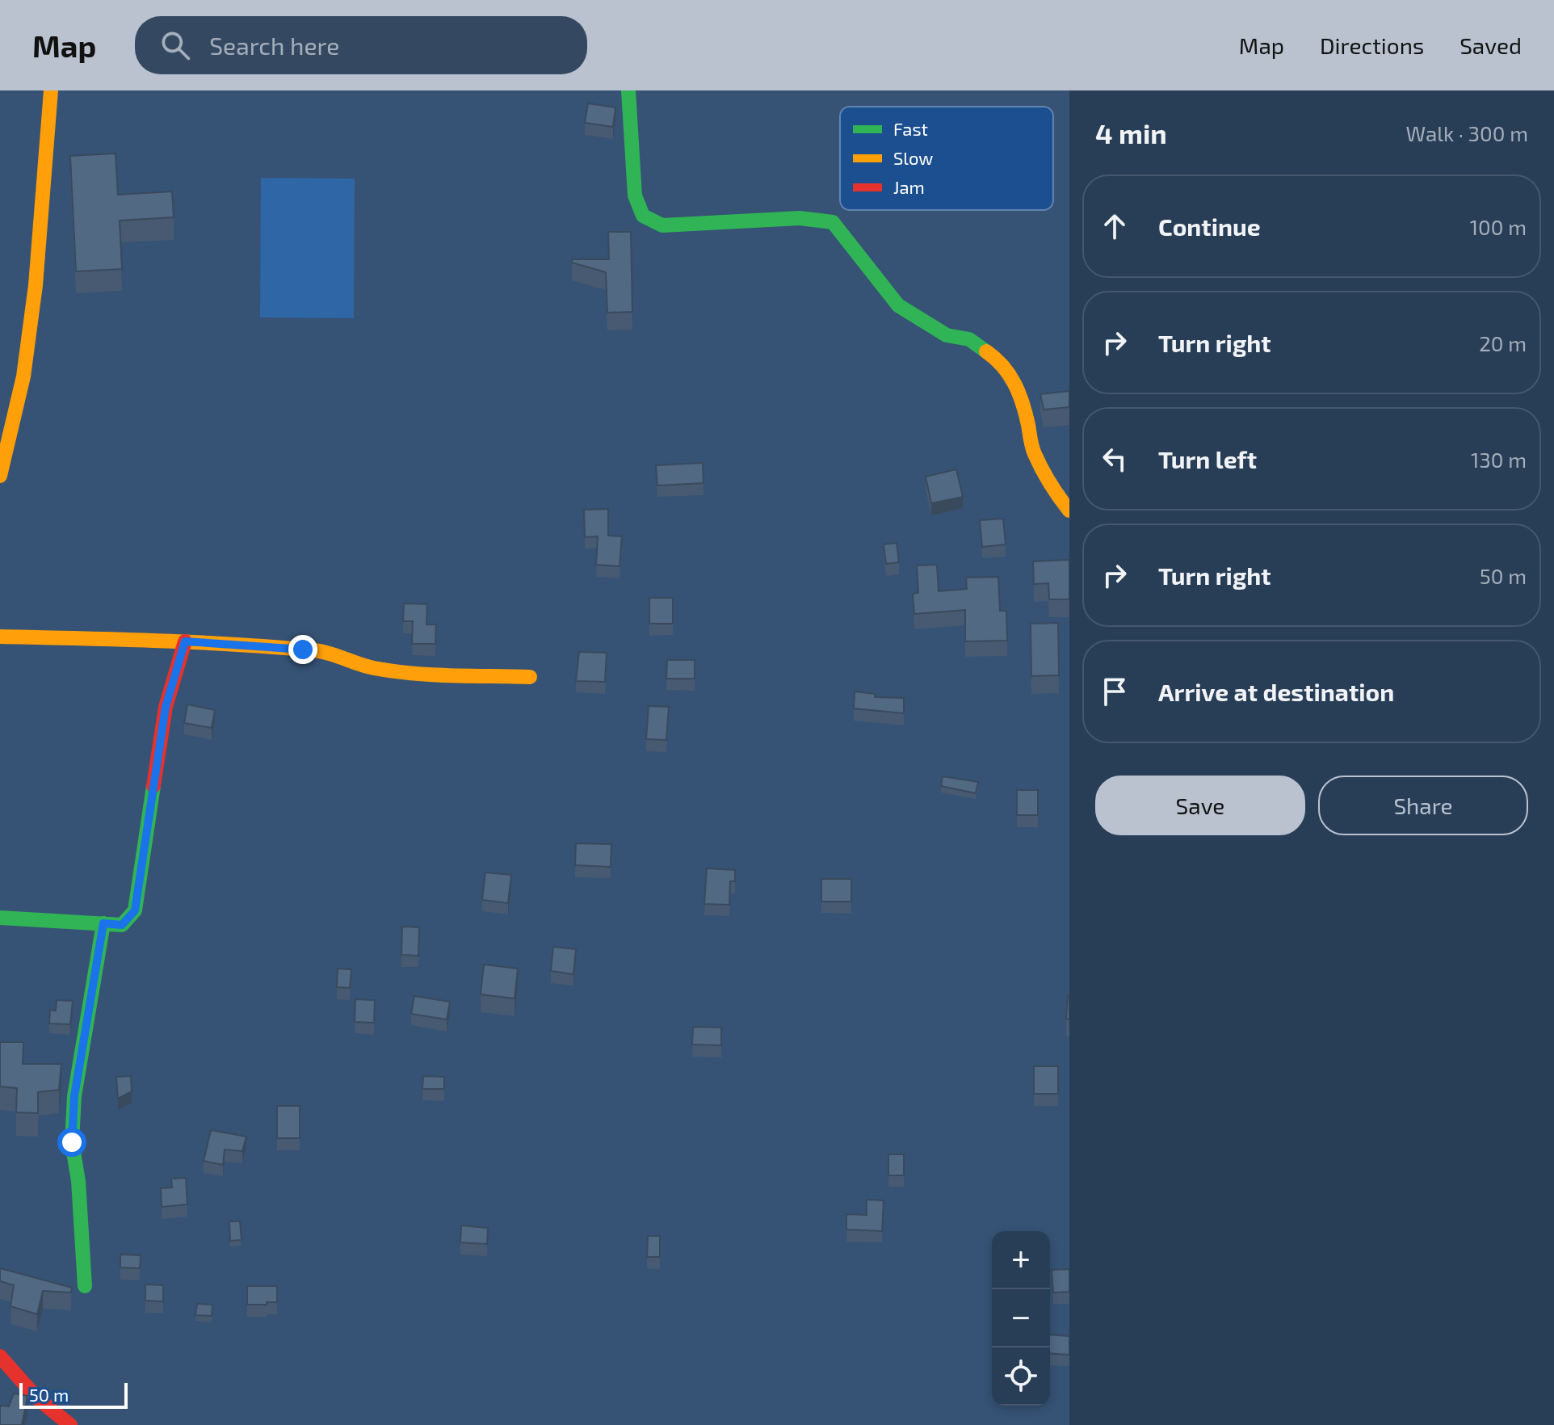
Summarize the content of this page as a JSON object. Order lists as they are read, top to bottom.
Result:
{
  "legend": ["Fast", "Slow", "Jam"],
  "scale_bar": "50 m",
  "page": {
    "header": "Map",
    "search": "Search here",
    "nav": ["Map", "Directions", "Saved"],
    "heading": ["4 min", "Walk · 300 m"],
    "list": [
      ["Continue", "100 m"],
      ["Turn right", "20 m"],
      ["Turn left", "130 m"],
      ["Turn right", "50 m"],
      "Arrive at destination"
    ],
    "buttons": ["Save", "Share"],
    "map_buttons": ["+", "−"],
    "scale": "50 m"
  }
}
